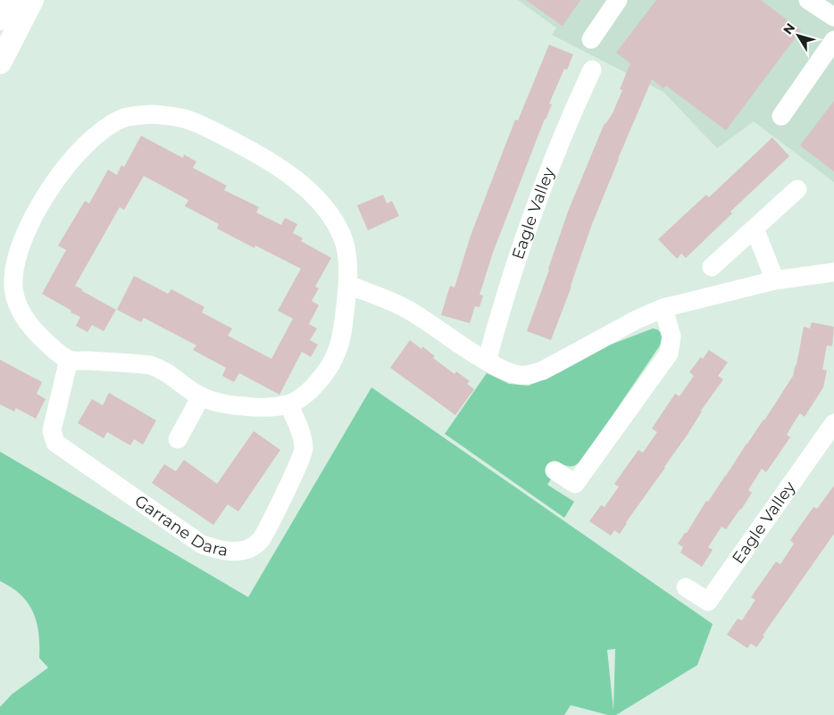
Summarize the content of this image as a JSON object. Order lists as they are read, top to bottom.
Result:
{
  "streets": {
    "street": ["Eagle Valley", "Garrane Dara"]
  },
  "north": "top left"
}
